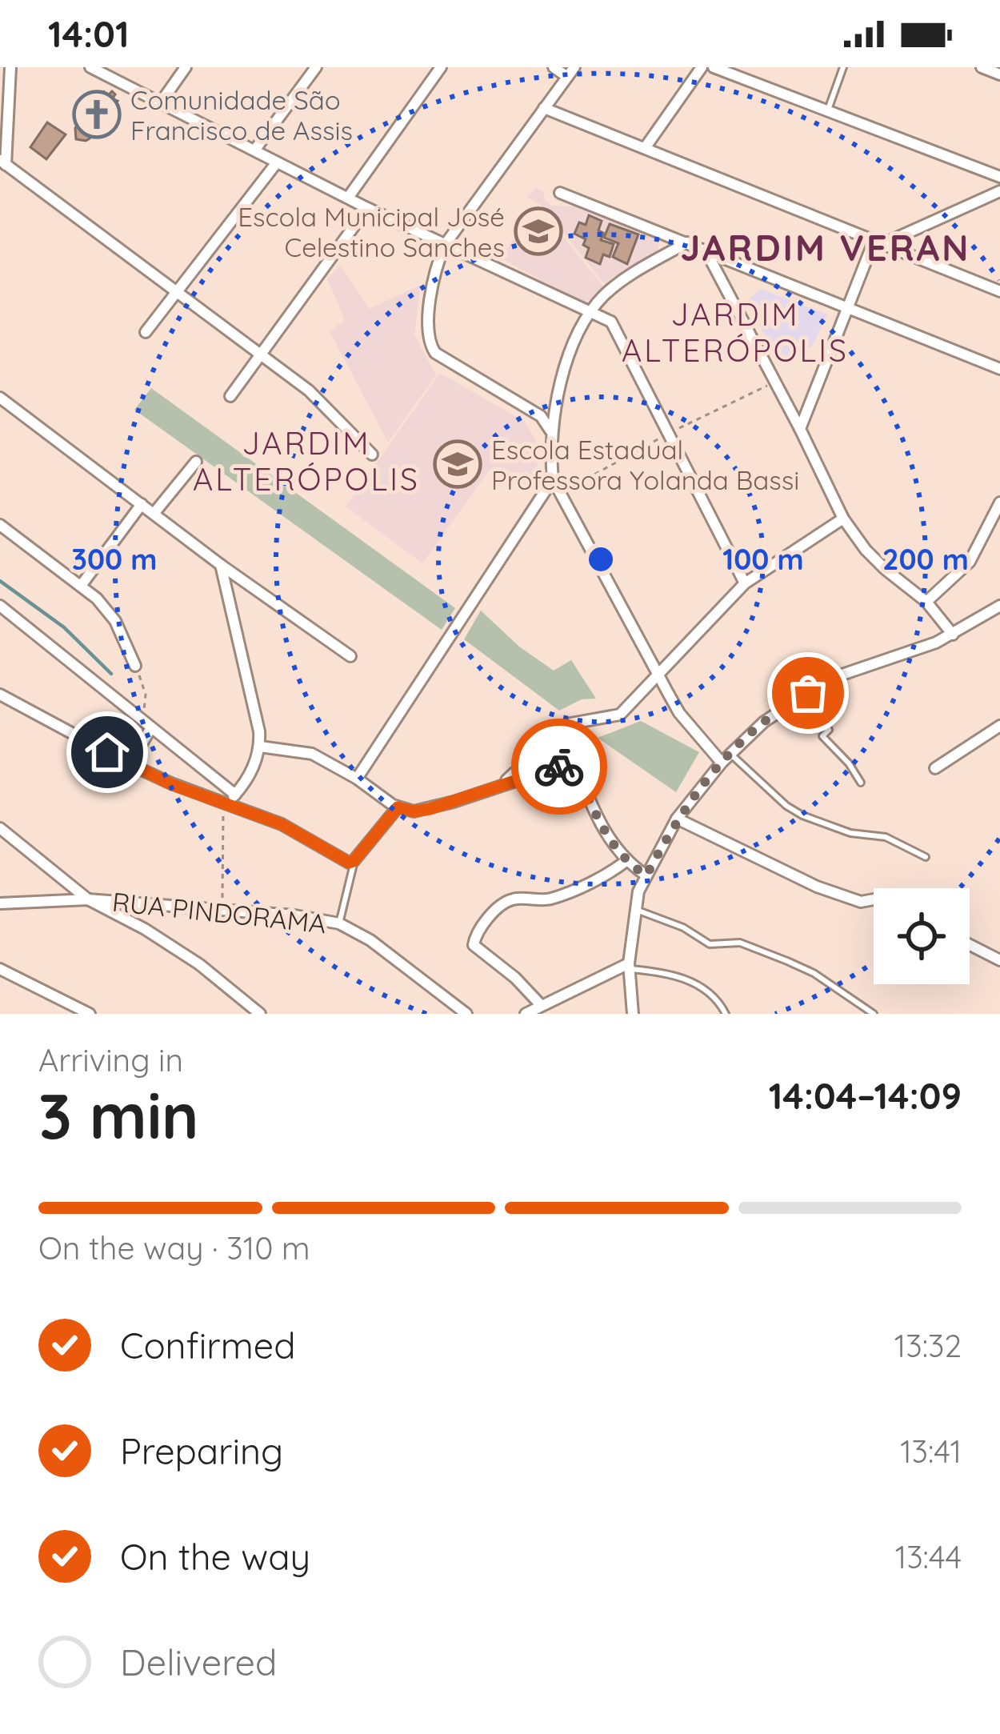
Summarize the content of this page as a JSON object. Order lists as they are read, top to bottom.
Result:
{
  "streets": {
    "street": ["RUA PINDORAMA"]
  },
  "districts": ["JARDIM VERAN", "JARDIM ALTERÓPOLIS", "JARDIM ALTERÓPOLIS"],
  "places": {
    "church": ["Comunidade São Francisco de Assis"],
    "school or university": ["Escola Municipal José Celestino Sanches", "Escola Estadual Professora Yolanda Bassi"]
  },
  "page": {
    "status": "14:01",
    "heading": ["3 min", "Arriving in", "14:04–14:09"],
    "bar": "On the way · 310 m",
    "list": [
      ["Confirmed", "13:32"],
      ["Preparing", "13:41"],
      ["On the way", "13:44"],
      "Delivered"
    ]
  },
  "rings": ["100 m", "200 m", "300 m"]
}
